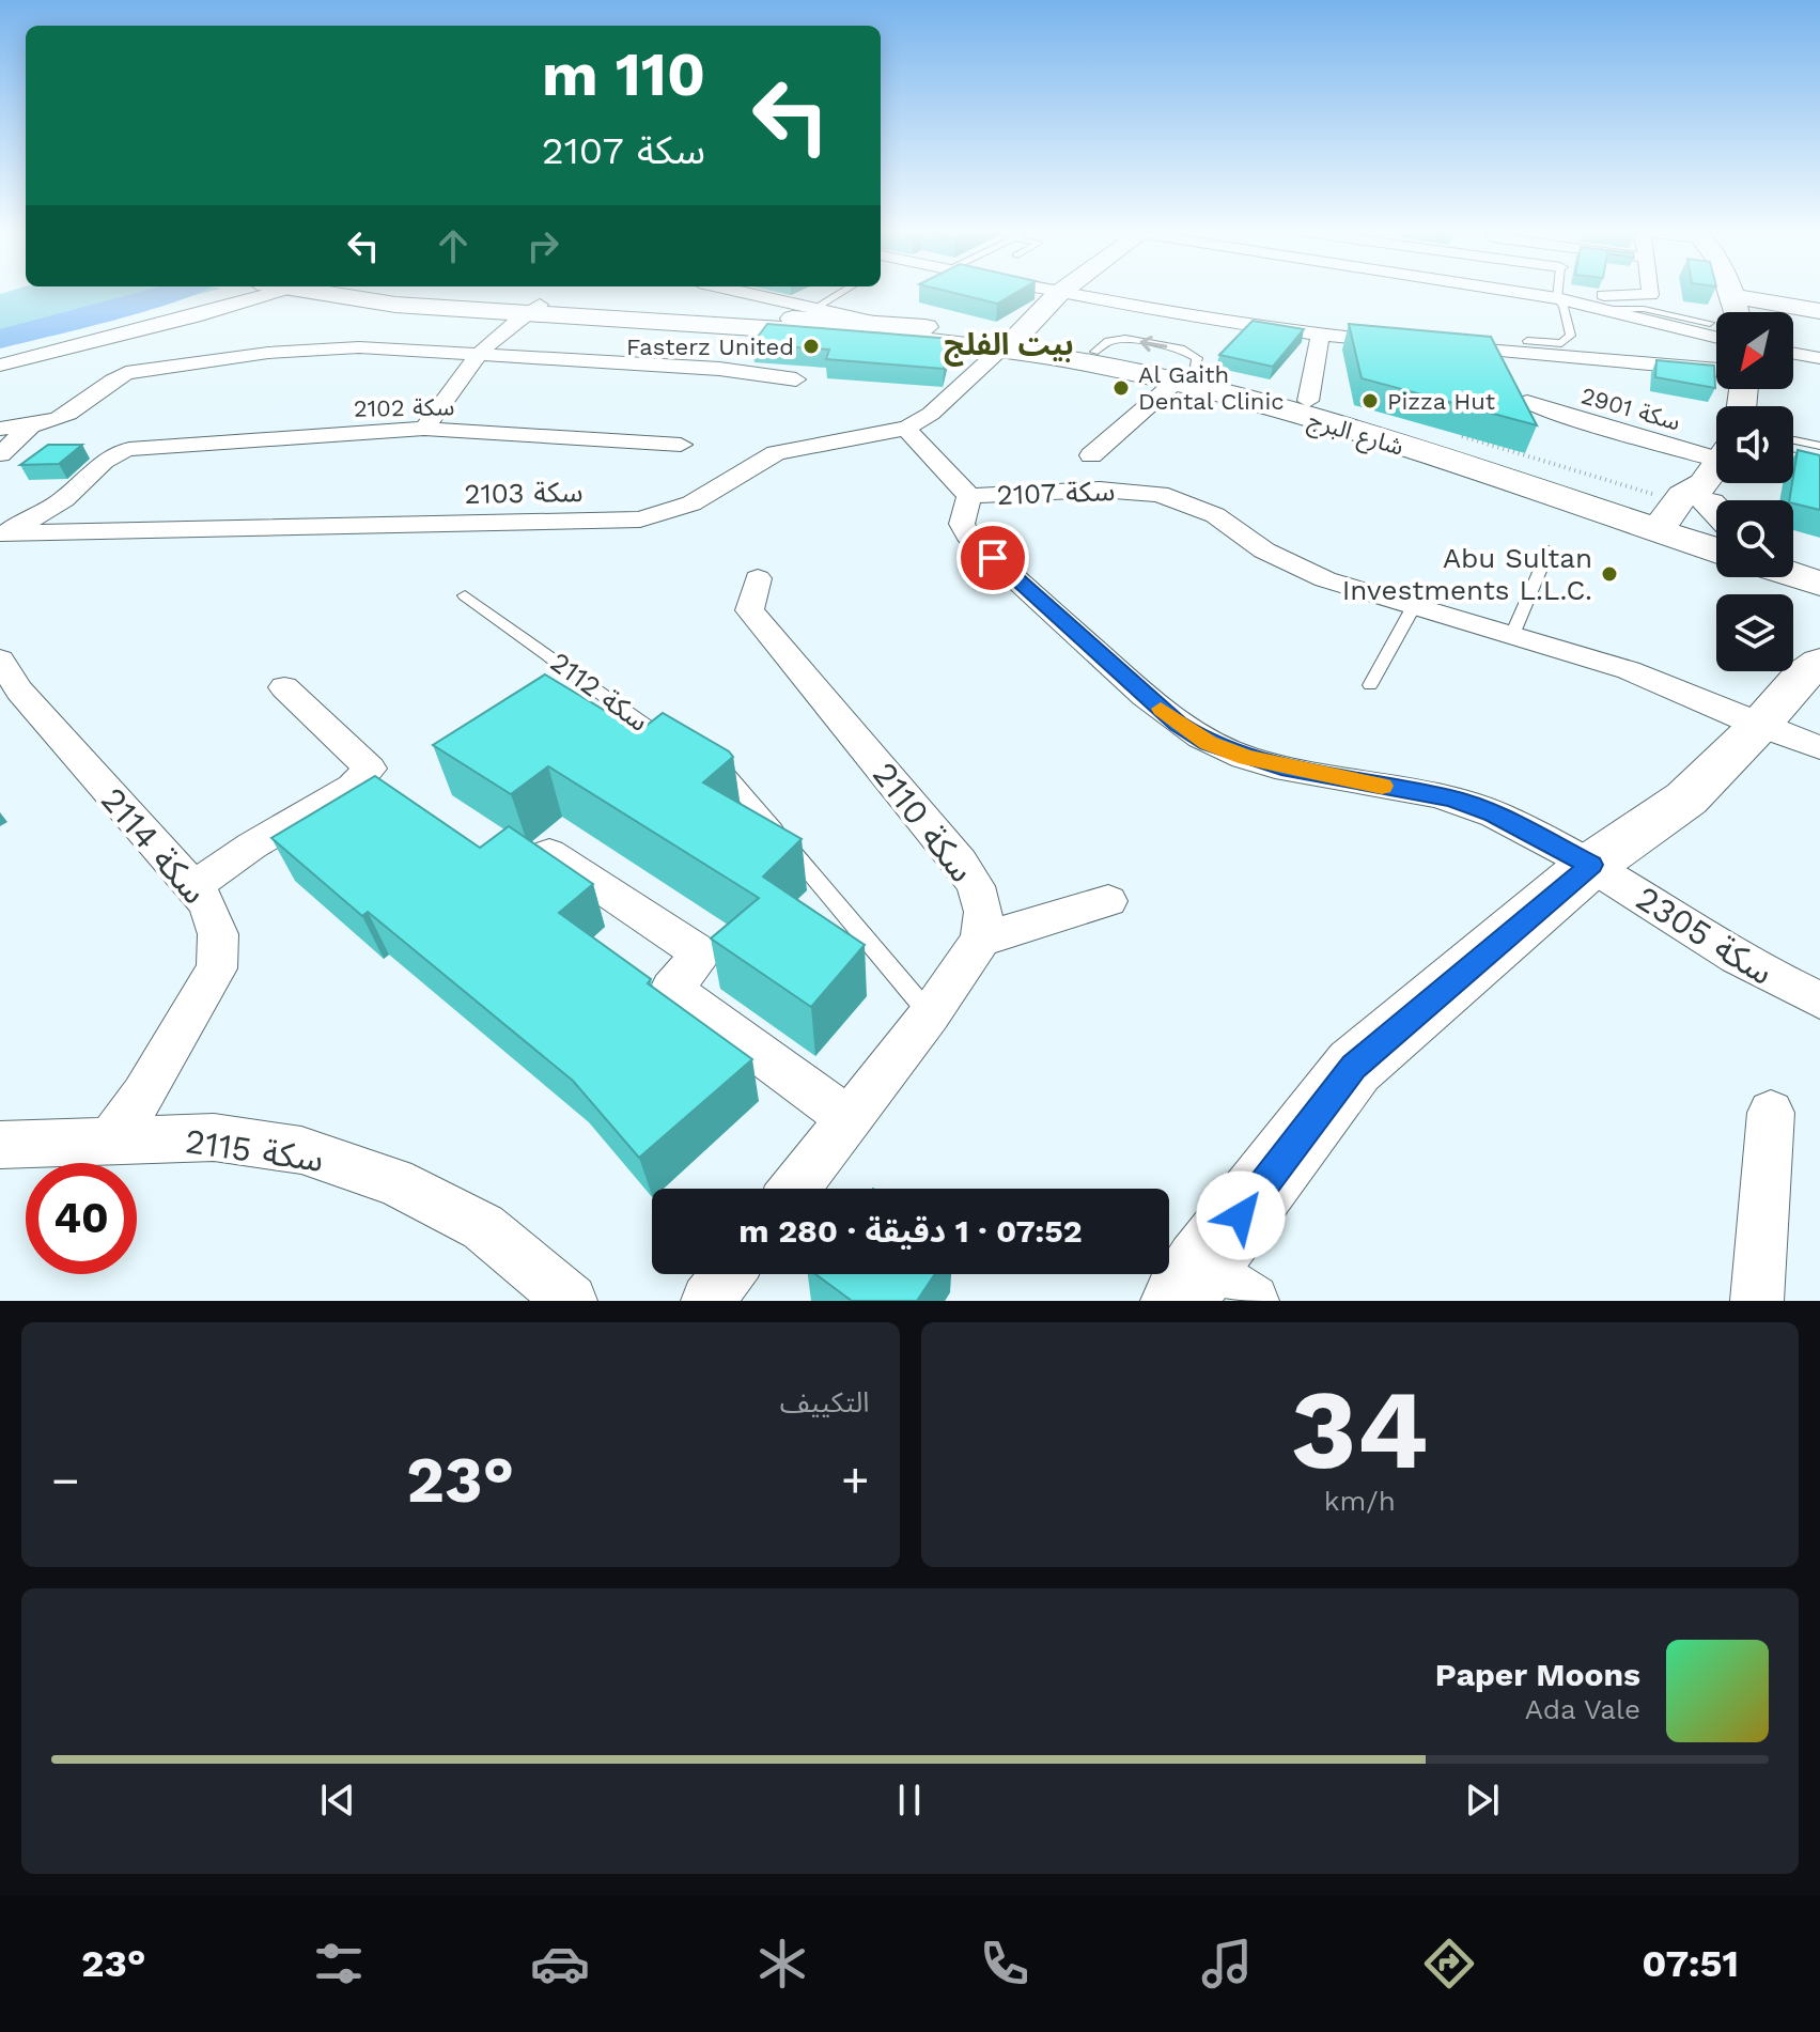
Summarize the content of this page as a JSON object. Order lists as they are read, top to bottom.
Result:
{
  "streets": {
    "main road": ["شارع البرج"],
    "street": [
      "سكة 2102",
      "سكة 2901",
      "سكة 2103",
      "سكة 2107",
      "سكة 2110",
      "سكة 2114",
      "سكة 2305",
      "سكة 2115"
    ],
    "lane": ["سكة 2112"]
  },
  "crossings": [
    ["سكة 2102", "سكة 2103"],
    ["سكة 2901", "شارع البرج"],
    ["شارع البرج", "سكة 2103"],
    ["سكة 2107", "سكة 2305"],
    ["سكة 2114", "سكة 2115"]
  ],
  "districts": ["بيت الفلج"],
  "places": [
    "Fasterz United",
    "Al Gaith Dental Clinic",
    "Pizza Hut",
    "Abu Sultan Investments L.L.C."
  ],
  "north": "bottom left",
  "page": {
    "turn": ["110 m", "سكة 2107"],
    "limit": "40",
    "trip": "07:52 · 1 دقيقة · 280 m",
    "tile": [
      ["34", "km/h"],
      "التكييف"
    ],
    "heat": ["−", "23°", "+"],
    "song": ["Paper Moons", "Ada Vale"],
    "tabs": ["07:51", "23°"]
  }
}
